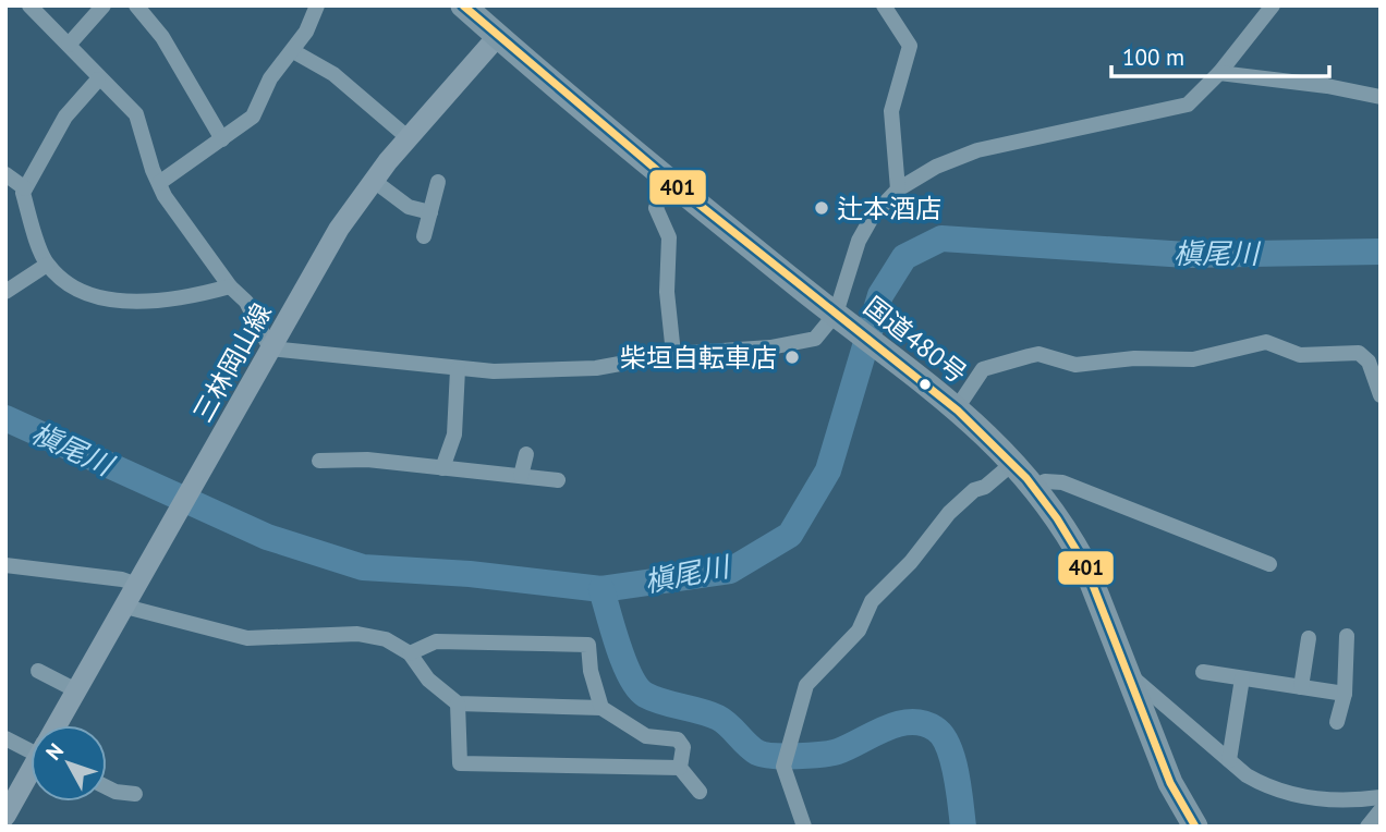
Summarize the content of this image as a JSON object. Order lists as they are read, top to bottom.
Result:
{
  "streets": {
    "highway": ["国道480号"],
    "main road": ["三林岡山線"]
  },
  "crossings": [
    ["国道480号", "三林岡山線"]
  ],
  "water": ["槇尾川"],
  "places": ["辻本酒店", "柴垣自転車店"],
  "lines": ["transit line 401"],
  "scale_bar": "100 m",
  "north": "top left"
}
